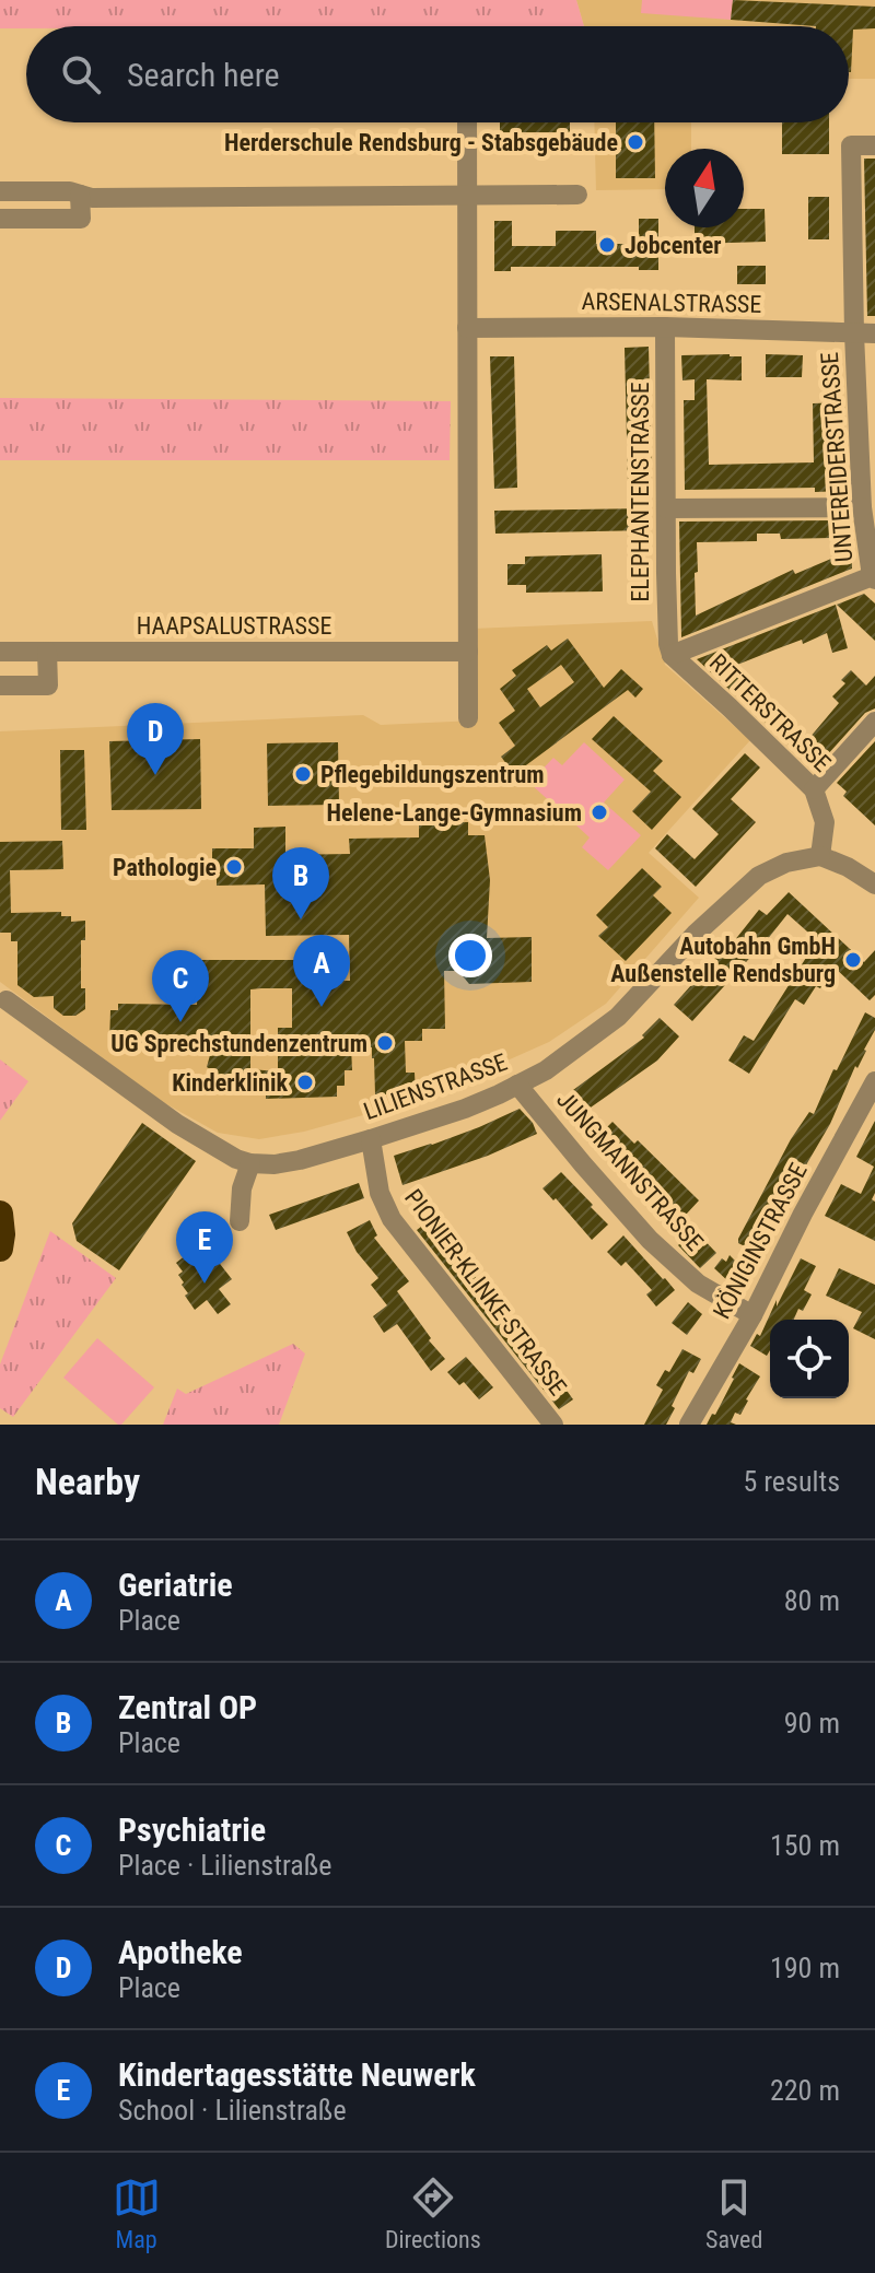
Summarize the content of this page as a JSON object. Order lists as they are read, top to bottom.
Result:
{
  "streets": {
    "street": [
      "ARSENALSTRASSE",
      "UNTEREIDERSTRASSE",
      "ELEPHANTENSTRASSE",
      "HAAPSALUSTRASSE",
      "RITTERSTRASSE",
      "LILIENSTRASSE",
      "JUNGMANNSTRASSE",
      "KÖNIGINSTRASSE",
      "PIONIER-KLINKE-STRASSE"
    ]
  },
  "crossings": [
    ["ARSENALSTRASSE", "UNTEREIDERSTRASSE"],
    ["ARSENALSTRASSE", "ELEPHANTENSTRASSE"],
    ["ELEPHANTENSTRASSE", "RITTERSTRASSE"],
    ["RITTERSTRASSE", "LILIENSTRASSE"],
    ["LILIENSTRASSE", "JUNGMANNSTRASSE"],
    ["LILIENSTRASSE", "PIONIER-KLINKE-STRASSE"],
    ["JUNGMANNSTRASSE", "KÖNIGINSTRASSE"]
  ],
  "places": [
    "Herderschule Rendsburg - Stabsgebäude",
    "Jobcenter",
    "Pflegebildungszentrum",
    "Helene-Lange-Gymnasium",
    "Pathologie",
    "Autobahn GmbH Außenstelle Rendsburg",
    "UG Sprechstundenzentrum",
    "Kinderklinik"
  ],
  "north": "top",
  "page": {
    "search": "Search here",
    "pins": [
      "D",
      "B",
      "A",
      "C",
      "E"
    ],
    "heading": ["Nearby", "5 results"],
    "list": [
      {
        "mark": "A",
        "name": "Geriatrie",
        "note": "Place",
        "value": "80 m"
      },
      {
        "mark": "B",
        "name": "Zentral OP",
        "note": "Place",
        "value": "90 m"
      },
      {
        "mark": "C",
        "name": "Psychiatrie",
        "note": "Place · Lilienstraße",
        "value": "150 m"
      },
      {
        "mark": "D",
        "name": "Apotheke",
        "note": "Place",
        "value": "190 m"
      },
      {
        "mark": "E",
        "name": "Kindertagesstätte Neuwerk",
        "note": "School · Lilienstraße",
        "value": "220 m"
      }
    ],
    "nav": ["Map", "Directions", "Saved"]
  }
}
